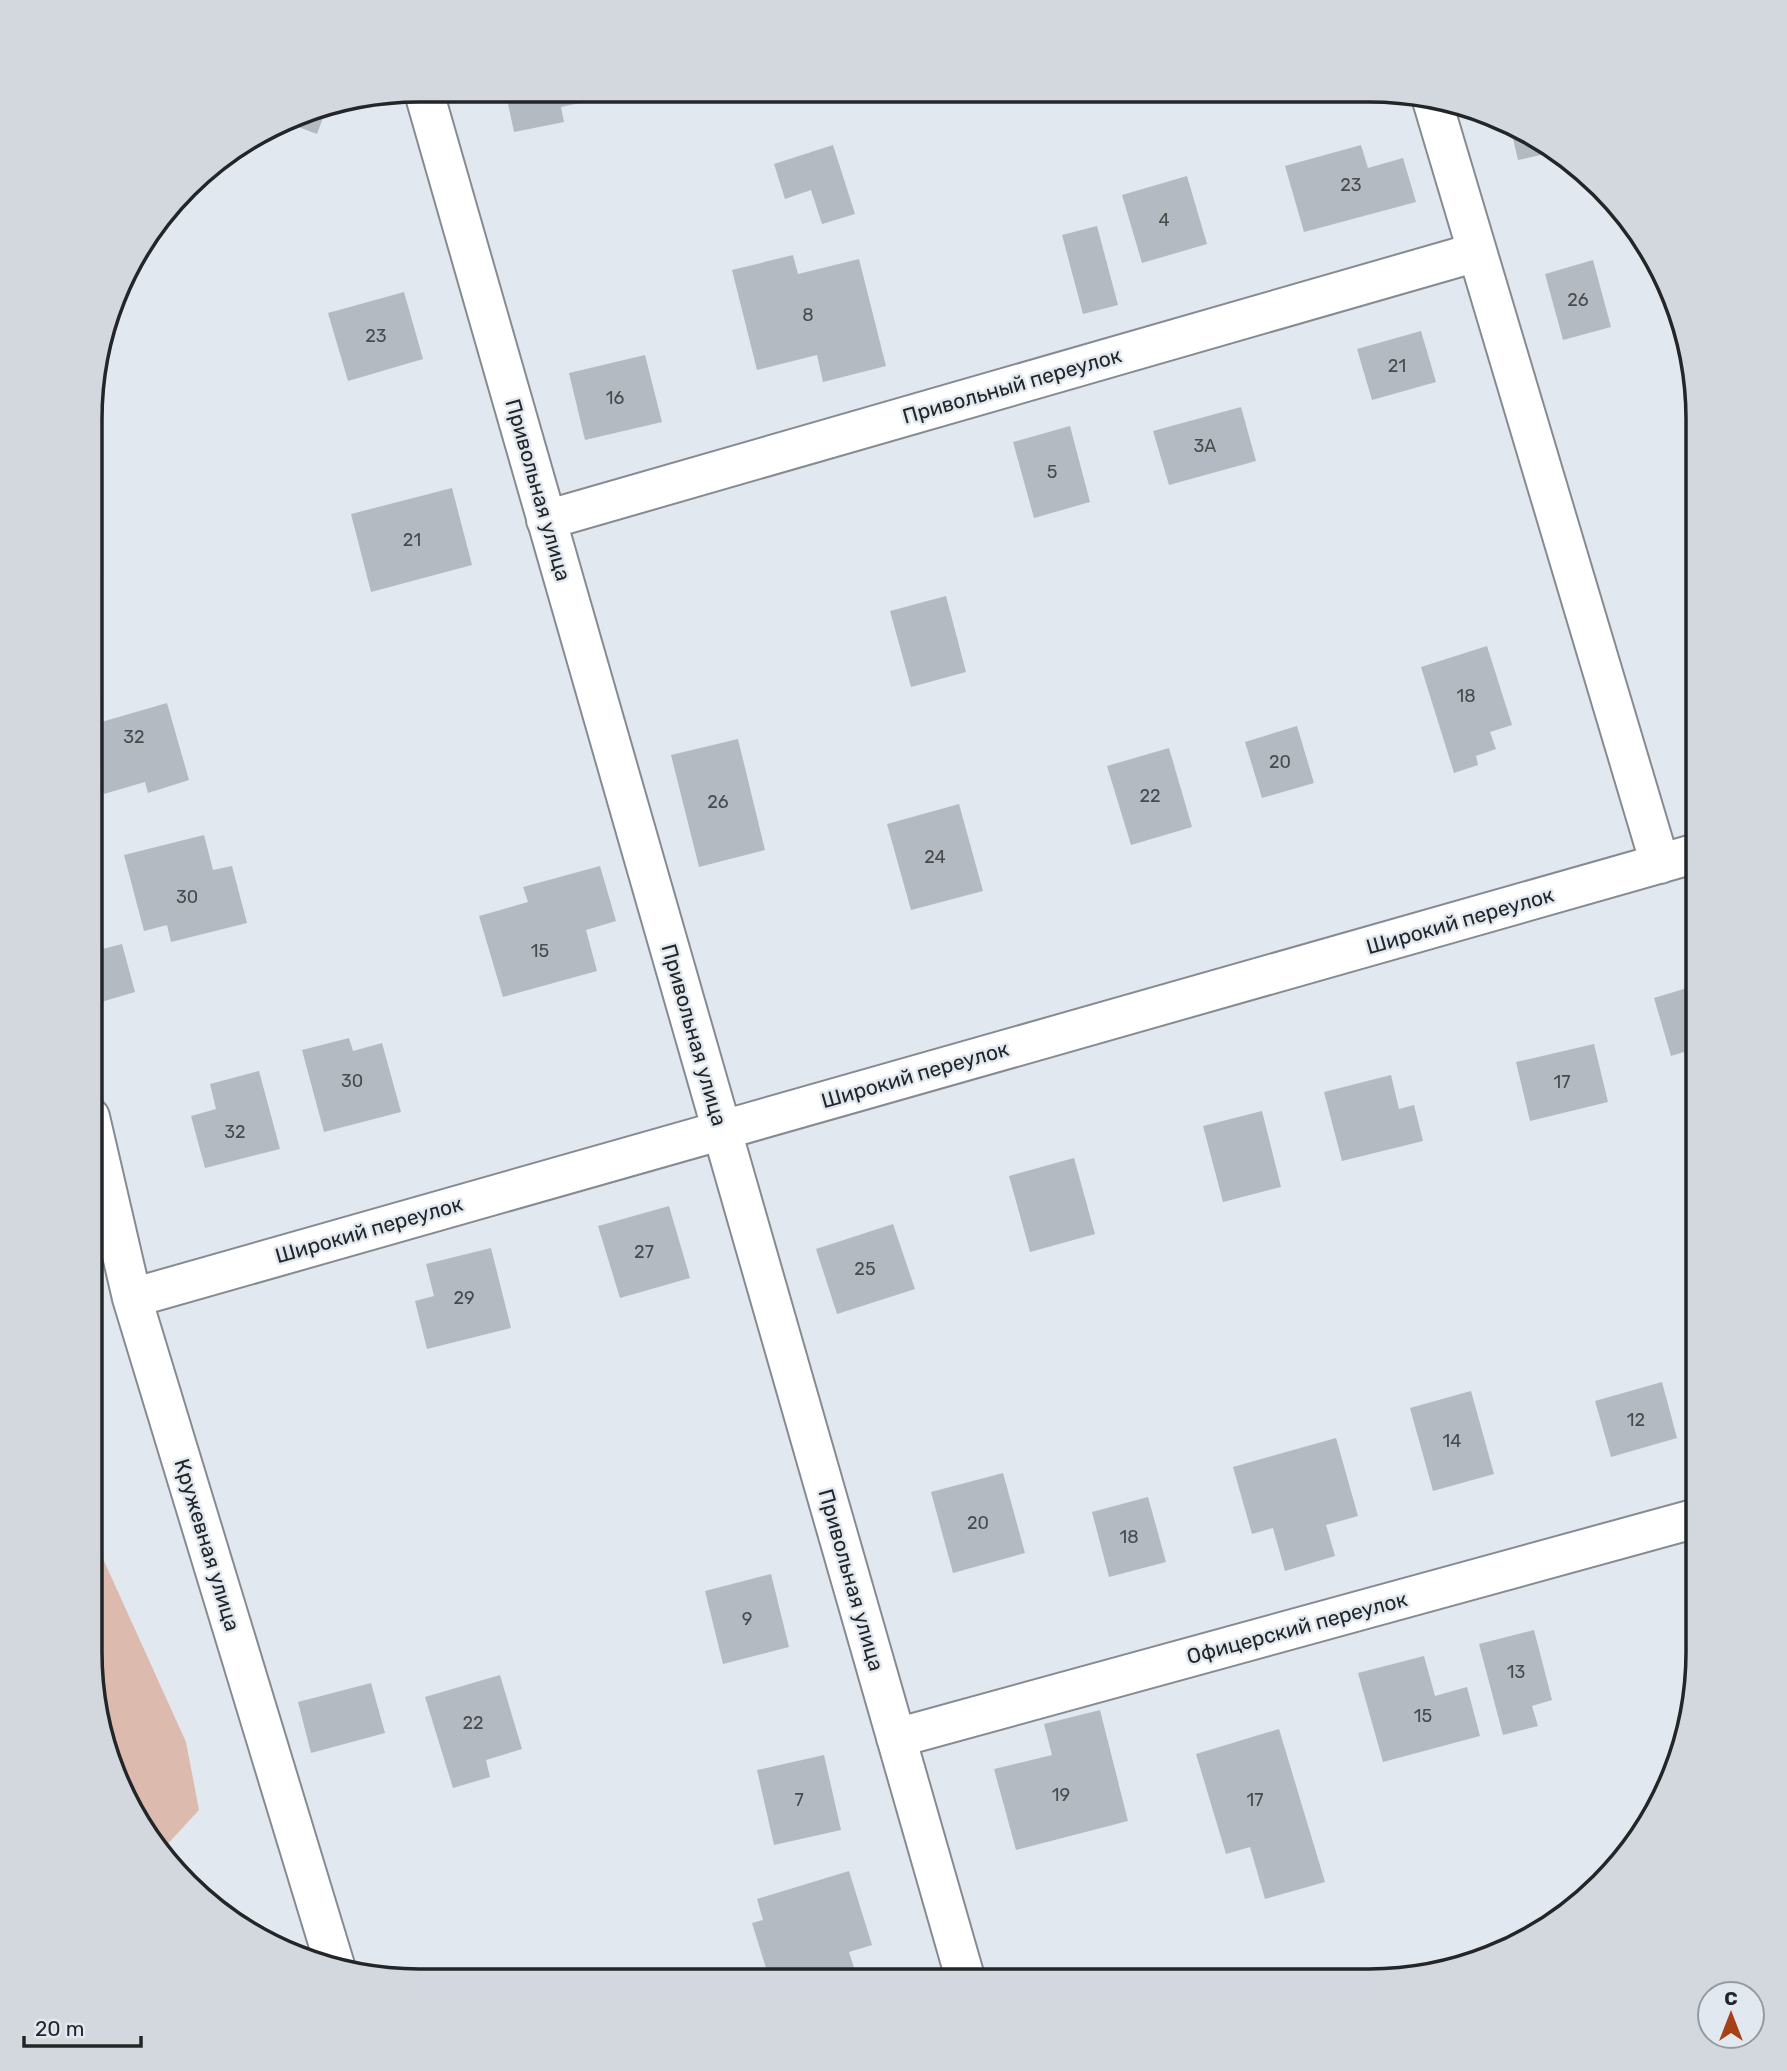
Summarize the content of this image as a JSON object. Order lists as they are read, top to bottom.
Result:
{
  "streets": {
    "street": [
      "Привольный переулок",
      "Привольная улица",
      "Широкий переулок",
      "Кружевная улица",
      "Офицерский переулок"
    ]
  },
  "crossings": [
    ["Привольный переулок", "Привольная улица"],
    ["Привольная улица", "Широкий переулок"],
    ["Привольная улица", "Офицерский переулок"],
    ["Широкий переулок", "Кружевная улица"]
  ],
  "house_numbers": [
    "23",
    "4",
    "26",
    "8",
    "23",
    "21",
    "16",
    "3А",
    "5",
    "21",
    "18",
    "32",
    "20",
    "22",
    "26",
    "24",
    "30",
    "15",
    "30",
    "17",
    "32",
    "27",
    "25",
    "29",
    "12",
    "14",
    "20",
    "18",
    "9",
    "13",
    "15",
    "22",
    "19",
    "7",
    "17"
  ],
  "scale_bar": "20 m",
  "north": "top"
}
